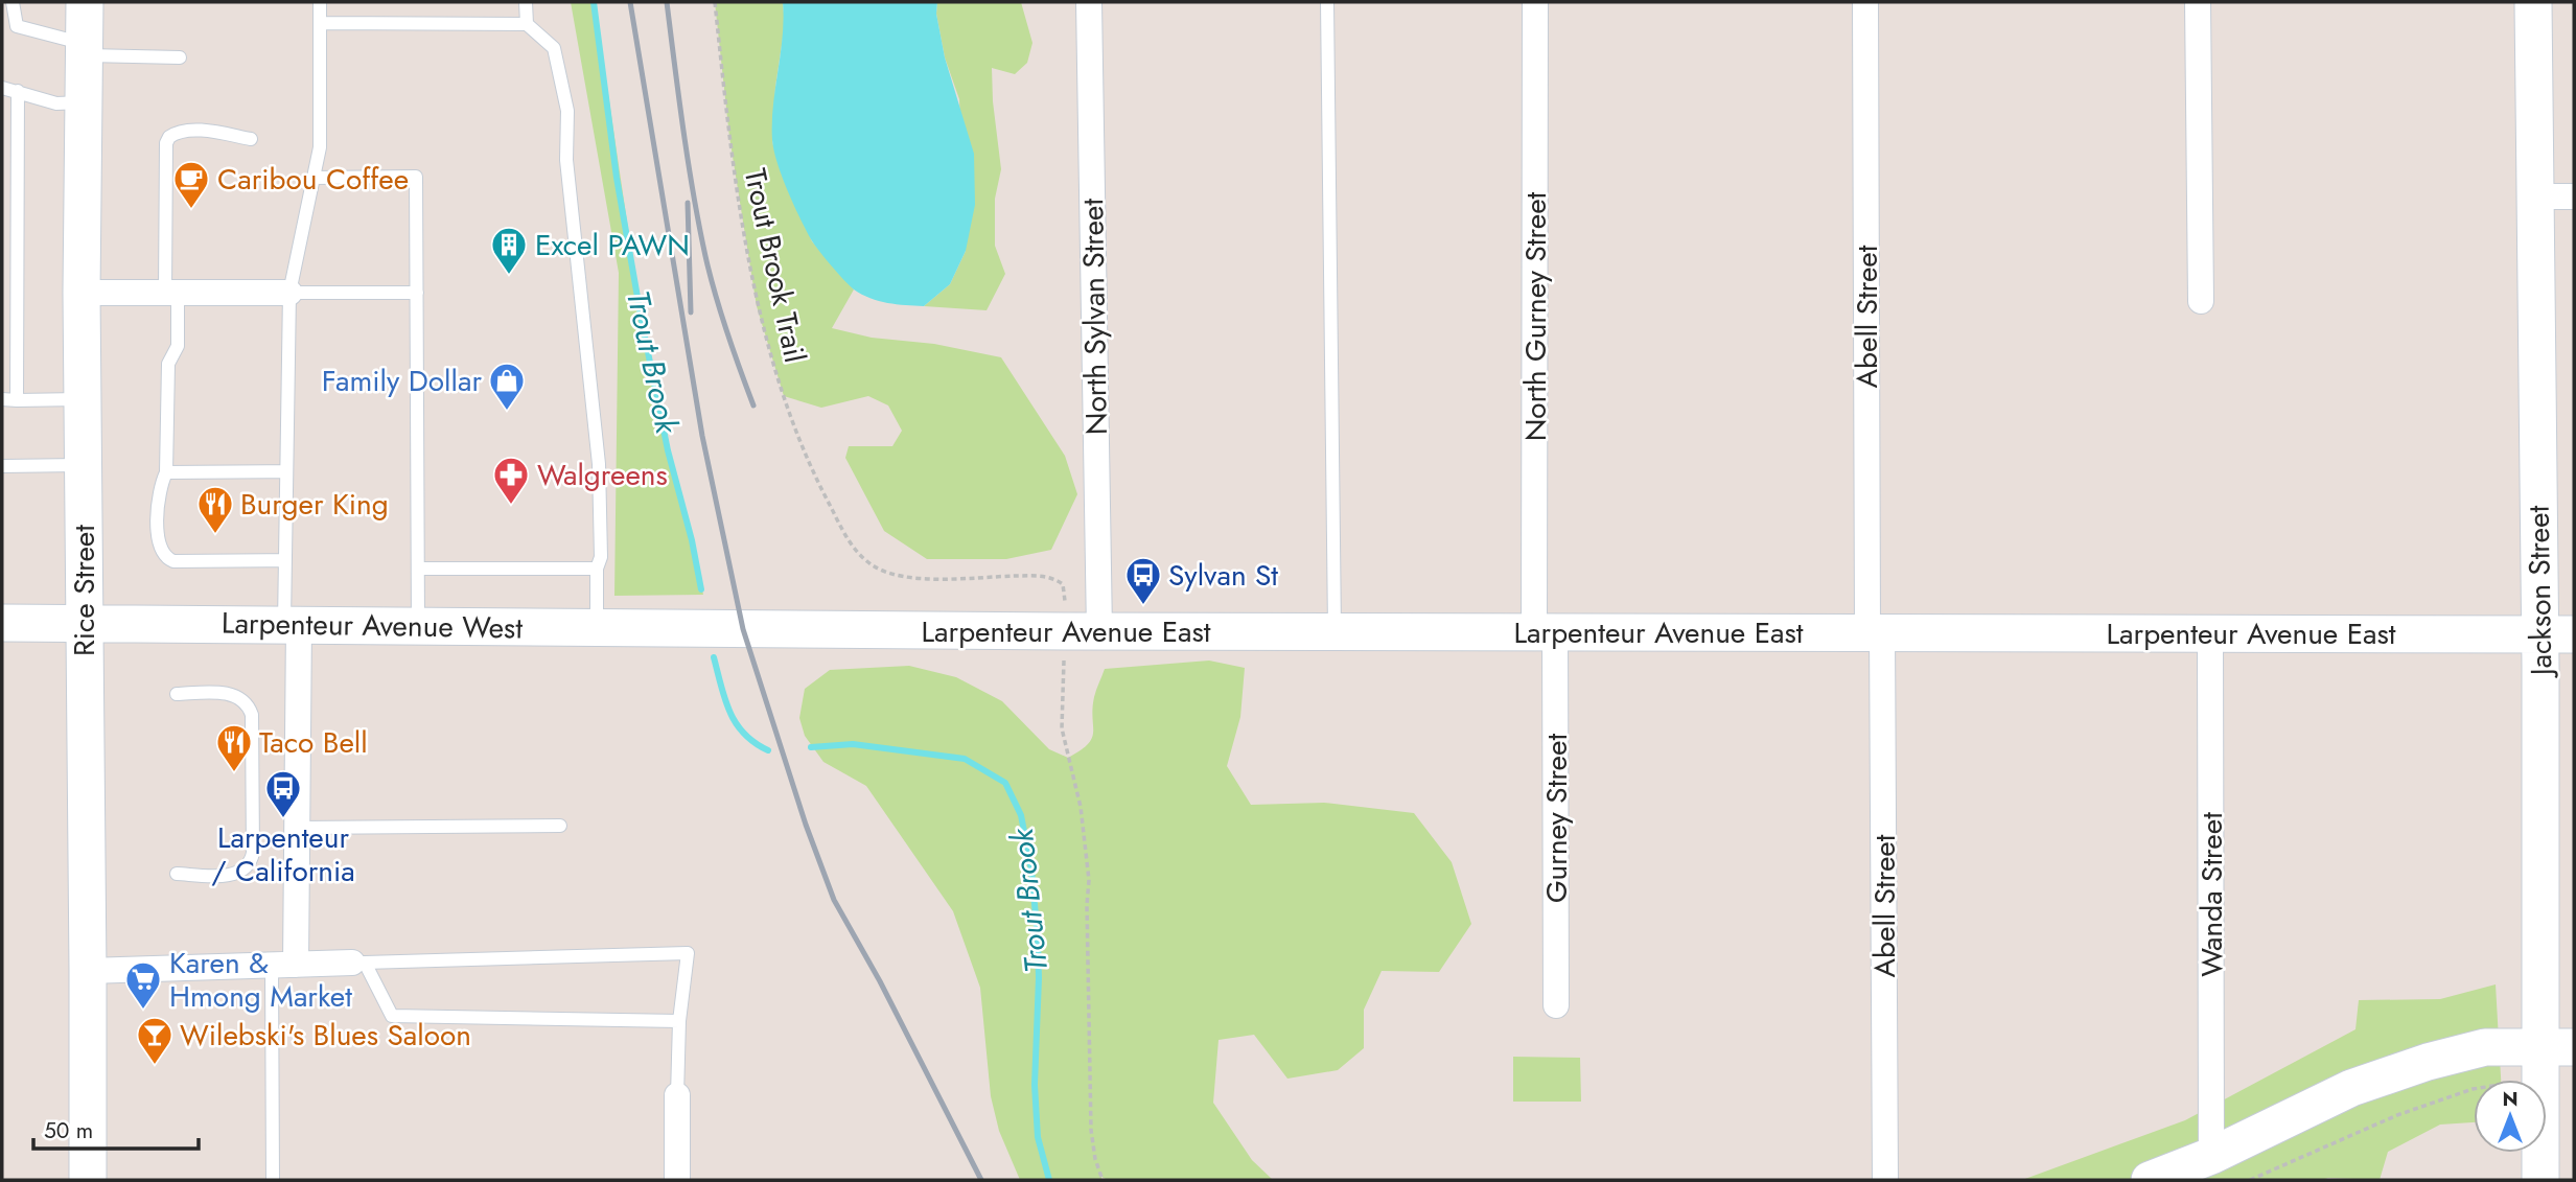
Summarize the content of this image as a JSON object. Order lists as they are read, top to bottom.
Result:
{
  "streets": {
    "main road": [
      "Rice Street",
      "Jackson Street",
      "Larpenteur Avenue West",
      "Larpenteur Avenue East"
    ],
    "street": [
      "North Sylvan Street",
      "North Gurney Street",
      "Abell Street",
      "Gurney Street",
      "Wanda Street"
    ],
    "path": ["Trout Brook Trail"]
  },
  "crossings": [
    ["North Sylvan Street", "Larpenteur Avenue East"],
    ["North Gurney Street", "Larpenteur Avenue East"],
    ["North Gurney Street", "Gurney Street"],
    ["Abell Street", "Larpenteur Avenue East"],
    ["Rice Street", "Larpenteur Avenue West"],
    ["Jackson Street", "Larpenteur Avenue East"],
    ["Larpenteur Avenue West", "Larpenteur Avenue East"],
    ["Larpenteur Avenue East", "Gurney Street"],
    ["Larpenteur Avenue East", "Wanda Street"]
  ],
  "water": ["Trout Brook"],
  "places": {
    "cafe": ["Caribou Coffee"],
    "building": ["Excel PAWN"],
    "shop": ["Family Dollar"],
    "pharmacy": ["Walgreens"],
    "restaurant": ["Burger King", "Taco Bell"],
    "bus stop": ["Sylvan St", "Larpenteur / California"],
    "supermarket": ["Karen & Hmong Market"],
    "bar": ["Wilebski's Blues Saloon"]
  },
  "scale_bar": "50 m",
  "north": "top"
}
